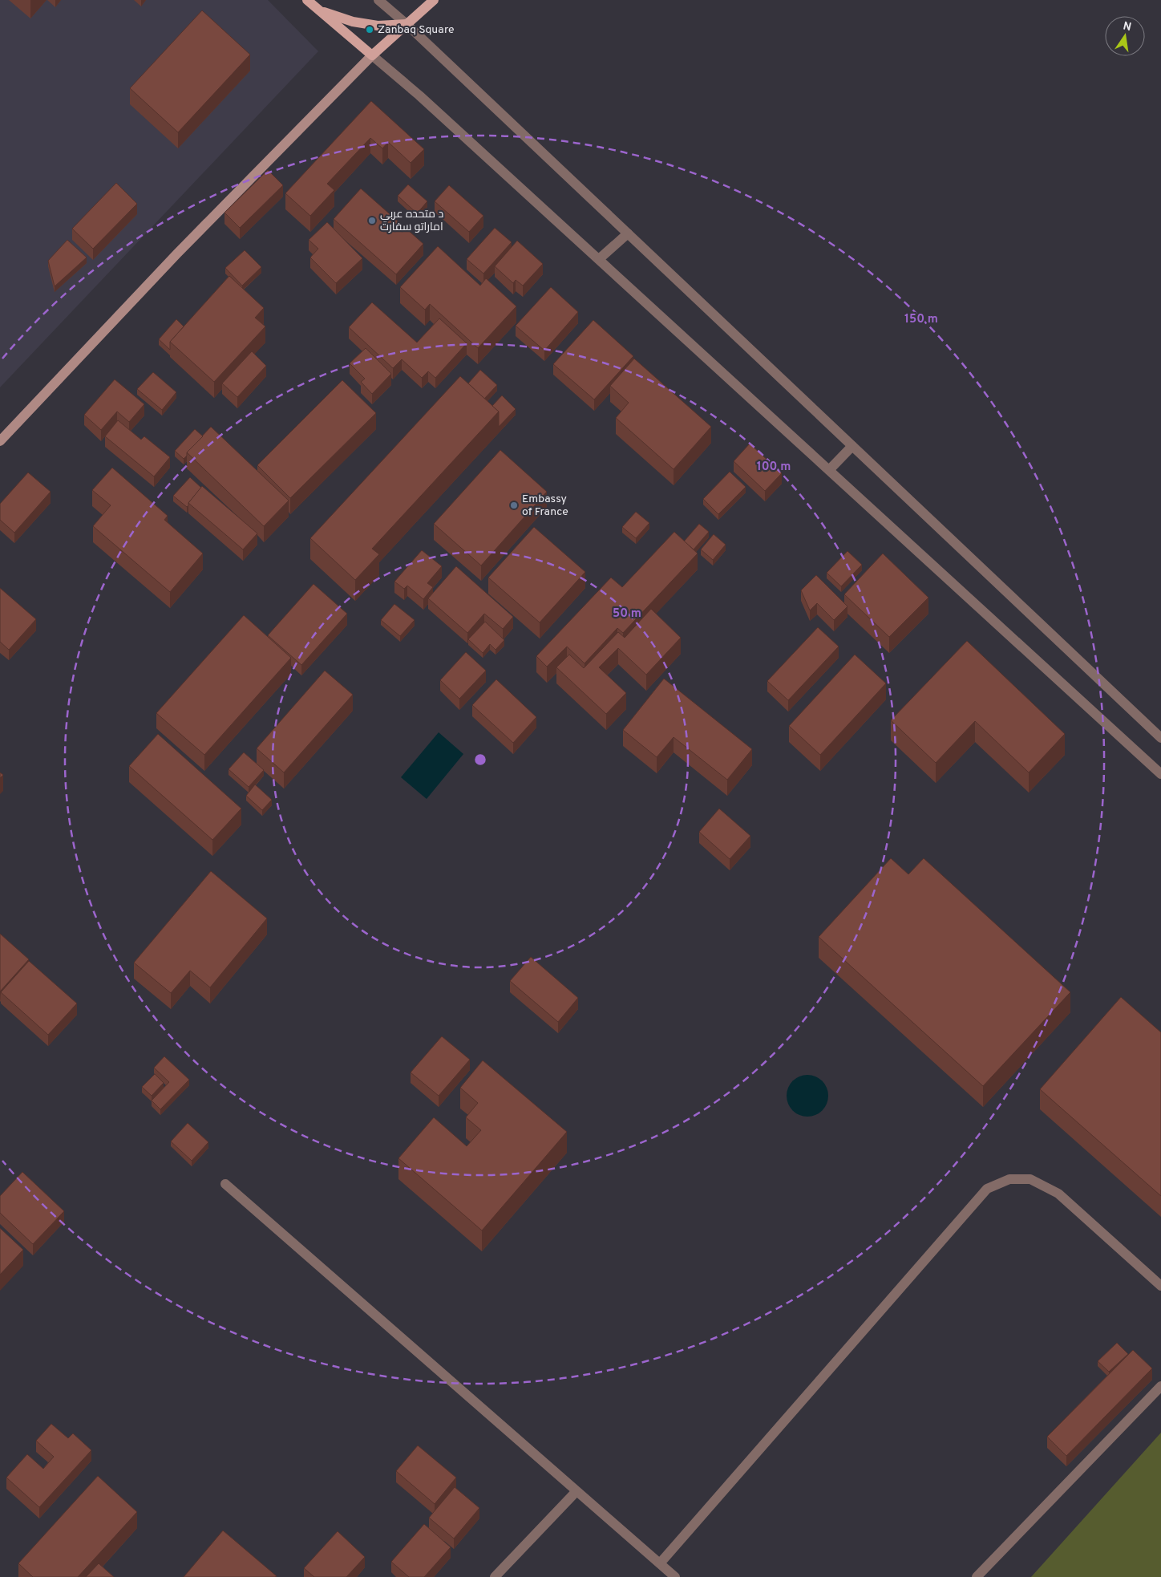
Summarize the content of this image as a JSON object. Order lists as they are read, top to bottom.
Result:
{
  "places": ["Zanbaq Square", "د متحده عربي اماراتو سفارت", "Embassy of France"],
  "north": "top",
  "rings": ["150 m", "100 m", "50 m"]
}
